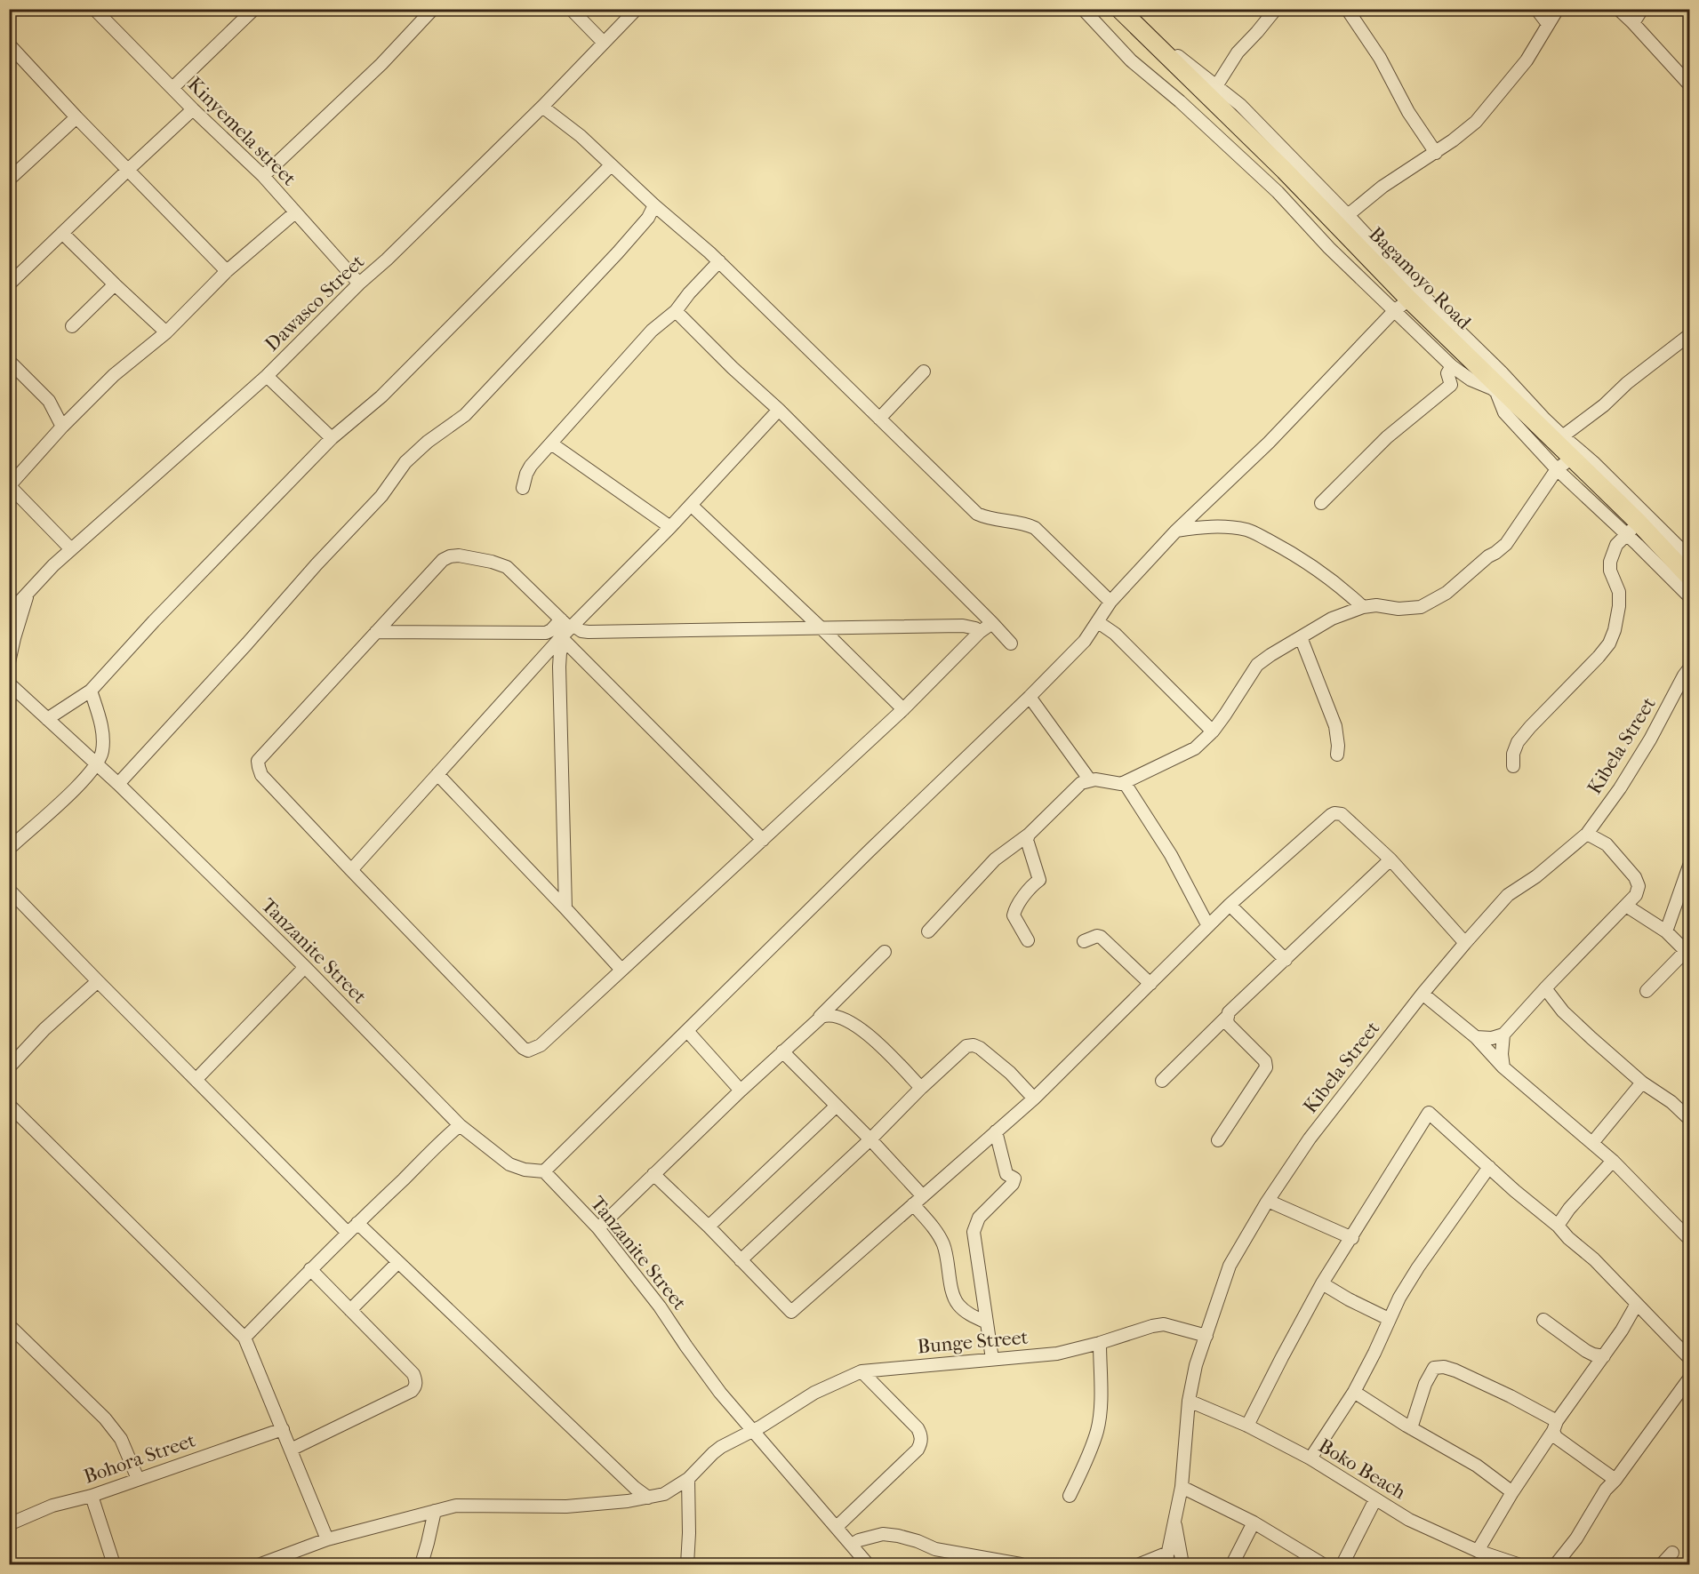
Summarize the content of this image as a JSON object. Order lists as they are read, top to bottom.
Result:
{
  "streets": {
    "highway": ["Bagamoyo Road"],
    "street": [
      "Kinyemela street",
      "Dawasco Street",
      "Kibela Street",
      "Tanzanite Street",
      "Bunge Street",
      "Bohora Street",
      "Boko Beach"
    ]
  },
  "crossings": [
    ["Kinyemela street", "Dawasco Street"],
    ["Kibela Street", "Bunge Street"],
    ["Kibela Street", "Boko Beach"],
    ["Tanzanite Street", "Bunge Street"]
  ]
}
